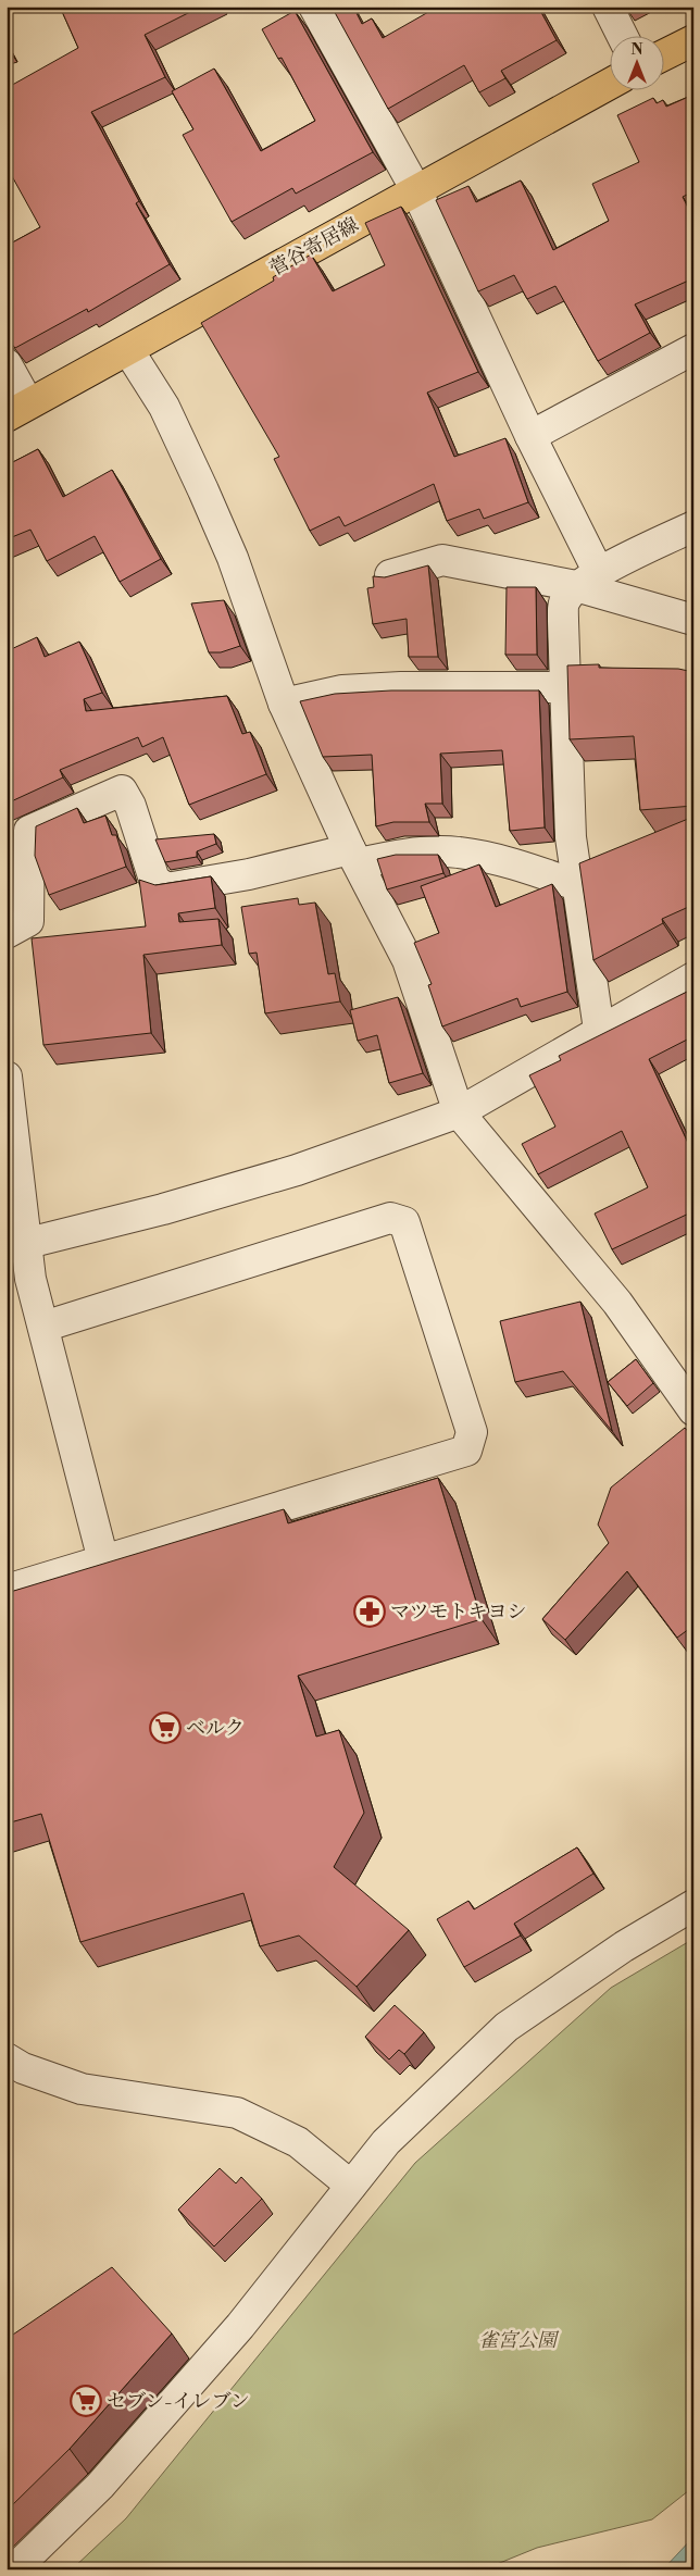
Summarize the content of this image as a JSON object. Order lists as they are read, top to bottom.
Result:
{
  "streets": {
    "main road": ["菅谷寄居線"]
  },
  "parks": ["雀宮公園"],
  "places": {
    "pharmacy": ["マツモトキヨシ"],
    "supermarket": ["ベルク", "セブン-イレブン"]
  },
  "north": "top"
}
